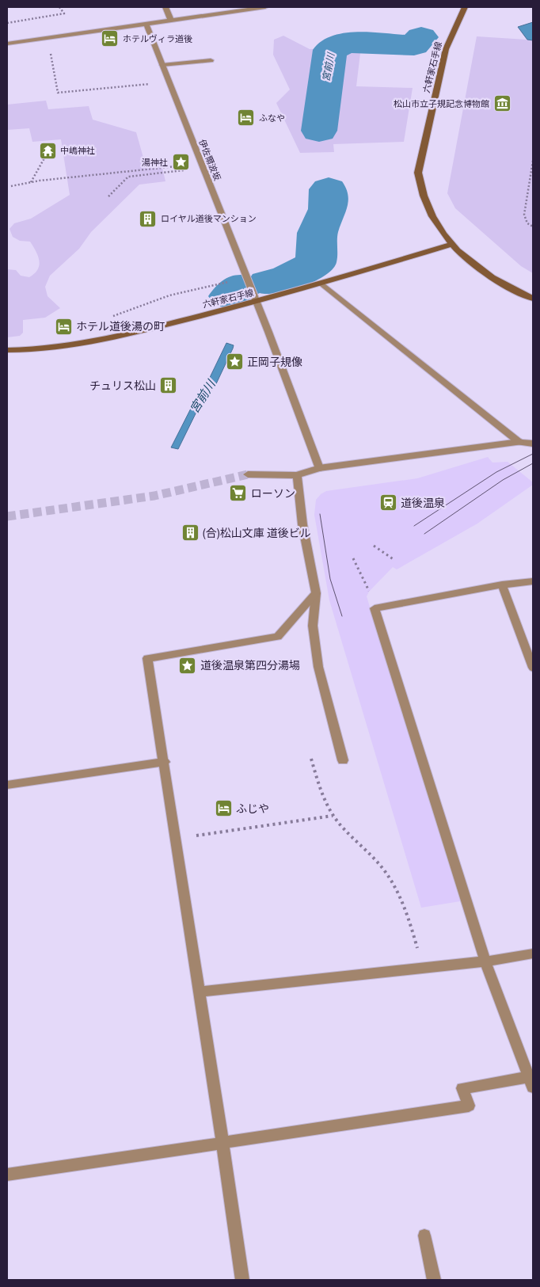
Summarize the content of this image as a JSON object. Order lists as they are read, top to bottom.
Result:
{
  "streets": {
    "main road": ["六軒家石手線"],
    "street": ["伊佐爾波坂"]
  },
  "crossings": [
    ["六軒家石手線", "伊佐爾波坂"]
  ],
  "water": ["宮前川"],
  "places": {
    "hotel": [
      "ホテルヴィラ道後",
      "ふなや",
      "ホテル道後湯の町",
      "ふじや"
    ],
    "museum": ["松山市立子規記念博物館"],
    "temple": ["中嶋神社"],
    "place": ["湯神社", "正岡子規像", "道後温泉第四分湯場"],
    "building": ["ロイヤル道後マンション", "チュリス松山", "(合)松山文庫 道後ビル"],
    "supermarket": ["ローソン"],
    "station": ["道後温泉"]
  }
}
